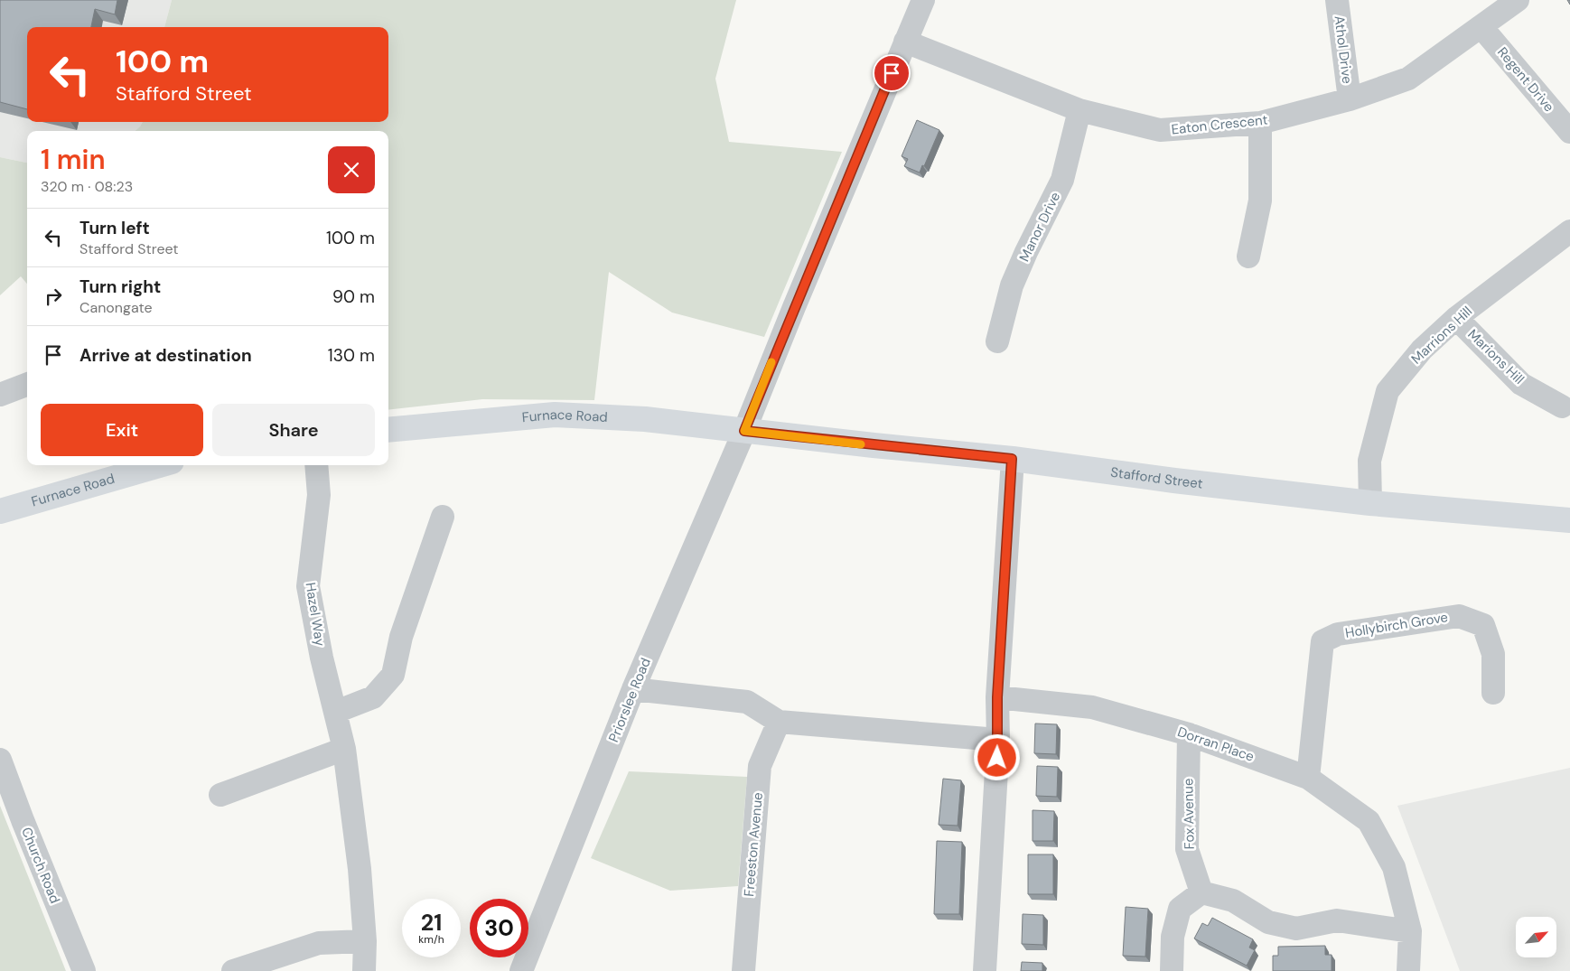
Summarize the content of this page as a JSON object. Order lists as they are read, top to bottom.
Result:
{
  "streets": {
    "street": [
      "Athol Drive",
      "Regent Drive",
      "Eaton Crescent",
      "Manor Drive",
      "Marrions Hill",
      "Marions Hill",
      "Furnace Road",
      "Stafford Street",
      "Hazel Way",
      "Hollybirch Grove",
      "Priorslee Road",
      "Dorran Place",
      "Fox Avenue",
      "Freeston Avenue",
      "Church Road"
    ]
  },
  "crossings": [
    ["Athol Drive", "Eaton Crescent"],
    ["Regent Drive", "Eaton Crescent"],
    ["Eaton Crescent", "Manor Drive"],
    ["Eaton Crescent", "Priorslee Road"],
    ["Marrions Hill", "Marions Hill"],
    ["Marrions Hill", "Stafford Street"],
    ["Furnace Road", "Stafford Street"],
    ["Furnace Road", "Priorslee Road"],
    ["Stafford Street", "Priorslee Road"],
    ["Hollybirch Grove", "Dorran Place"],
    ["Dorran Place", "Fox Avenue"]
  ],
  "north": "top right",
  "page": {
    "turn": ["100 m", "Stafford Street"],
    "heading": ["1 min", "320 m · 08:23"],
    "list": [
      {
        "name": "Turn left",
        "note": "Stafford Street",
        "value": "100 m"
      },
      {
        "name": "Turn right",
        "note": "Canongate",
        "value": "90 m"
      },
      {
        "name": "Arrive at destination",
        "value": "130 m"
      }
    ],
    "buttons": ["Exit", "Share"],
    "speed": "21 km/h",
    "limit": "30"
  }
}
